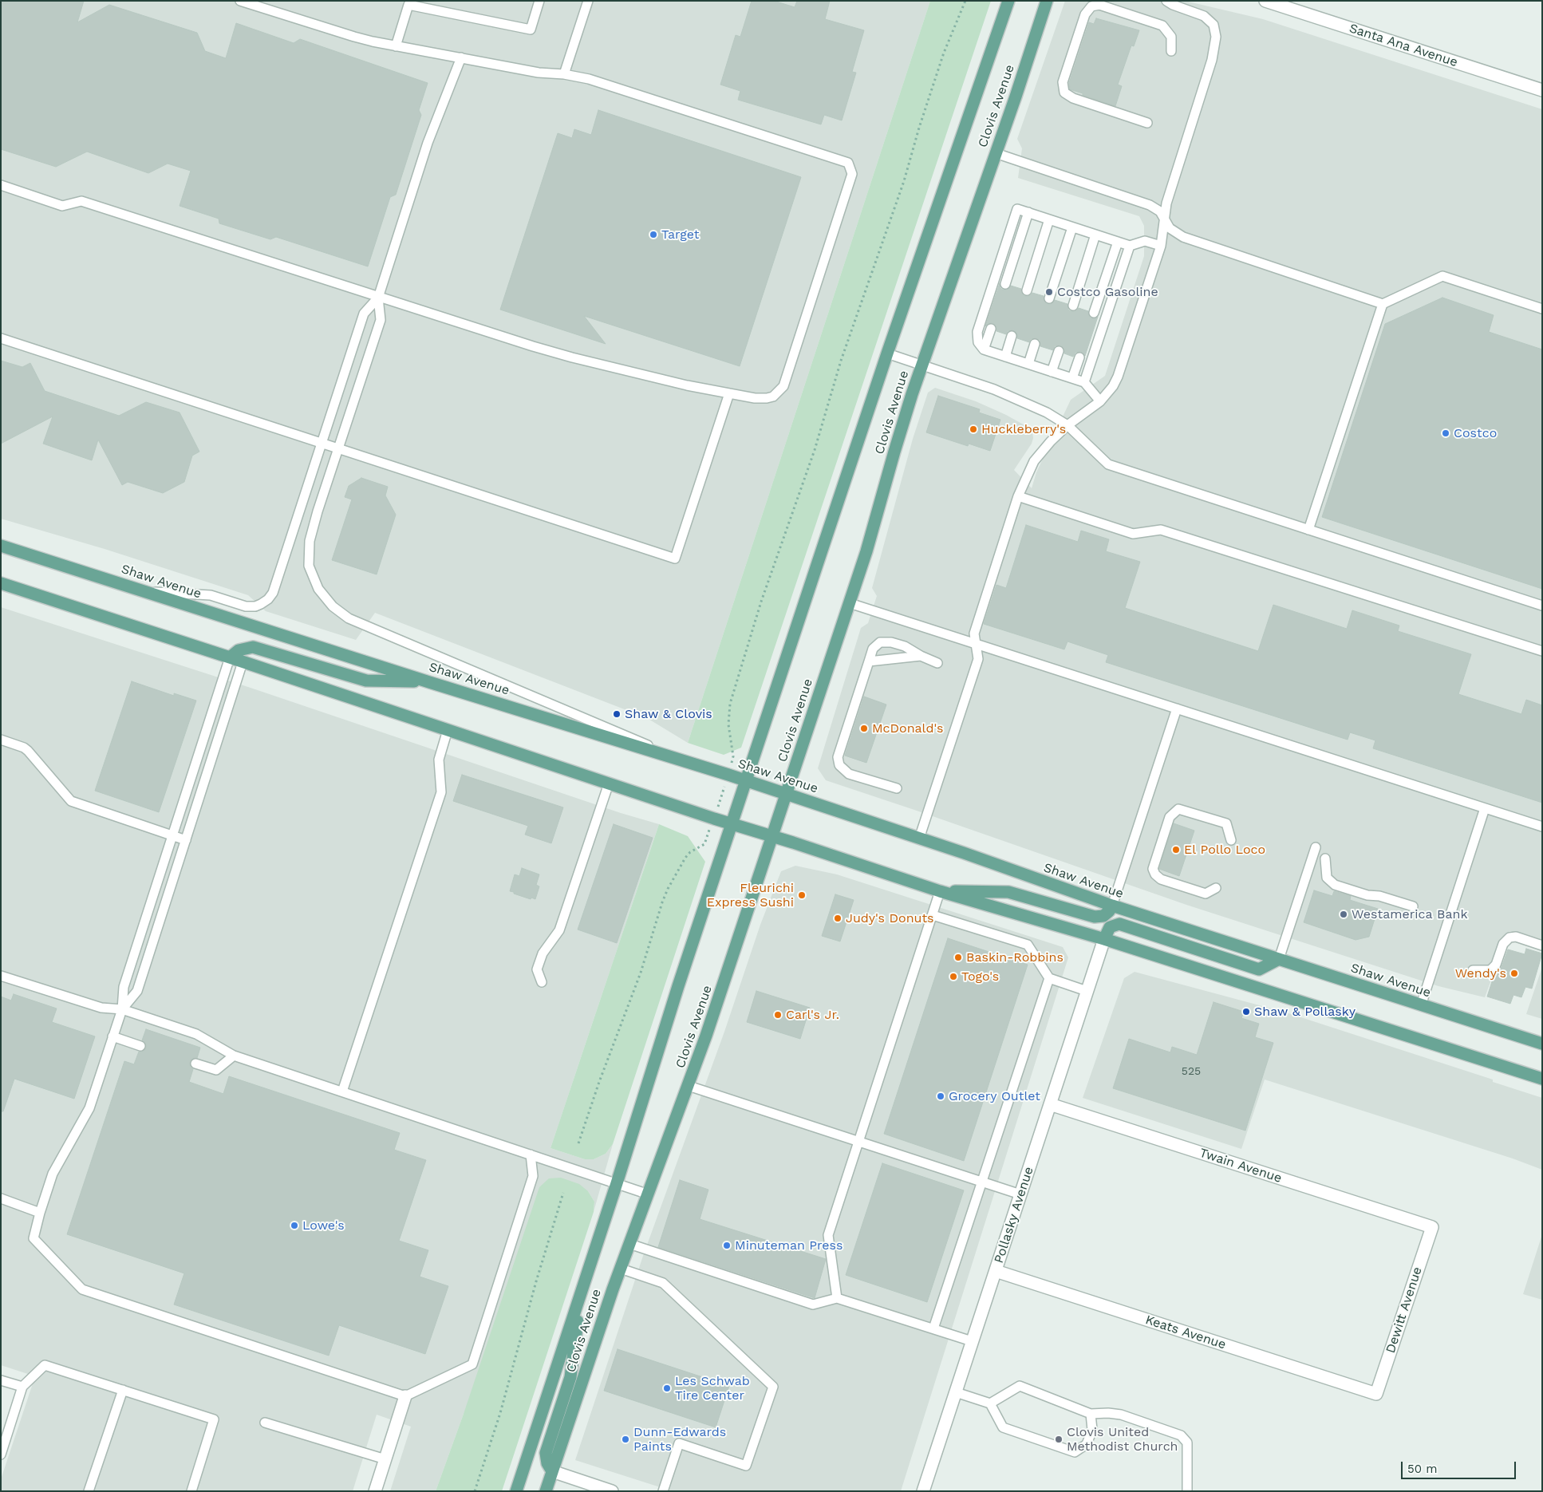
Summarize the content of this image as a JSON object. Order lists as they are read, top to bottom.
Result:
{
  "streets": {
    "main road": ["Clovis Avenue", "Shaw Avenue"],
    "street": [
      "Santa Ana Avenue",
      "Twain Avenue",
      "Pollasky Avenue",
      "Dewitt Avenue",
      "Keats Avenue"
    ]
  },
  "crossings": [
    ["Clovis Avenue", "Shaw Avenue"],
    ["Twain Avenue", "Pollasky Avenue"],
    ["Twain Avenue", "Dewitt Avenue"],
    ["Pollasky Avenue", "Keats Avenue"],
    ["Dewitt Avenue", "Keats Avenue"]
  ],
  "places": [
    "Target",
    "Costco Gasoline",
    "Huckleberry's",
    "Costco",
    "Shaw & Clovis",
    "McDonald's",
    "El Pollo Loco",
    "Fleurichi Express Sushi",
    "Westamerica Bank",
    "Judy's Donuts",
    "Baskin-Robbins",
    "Wendy's",
    "Togo's",
    "Shaw & Pollasky",
    "Carl's Jr.",
    "Grocery Outlet",
    "Lowe's",
    "Minuteman Press",
    "Les Schwab Tire Center",
    "Dunn-Edwards Paints",
    "Clovis United Methodist Church"
  ],
  "house_numbers": ["525"],
  "scale_bar": "50 m"
}
